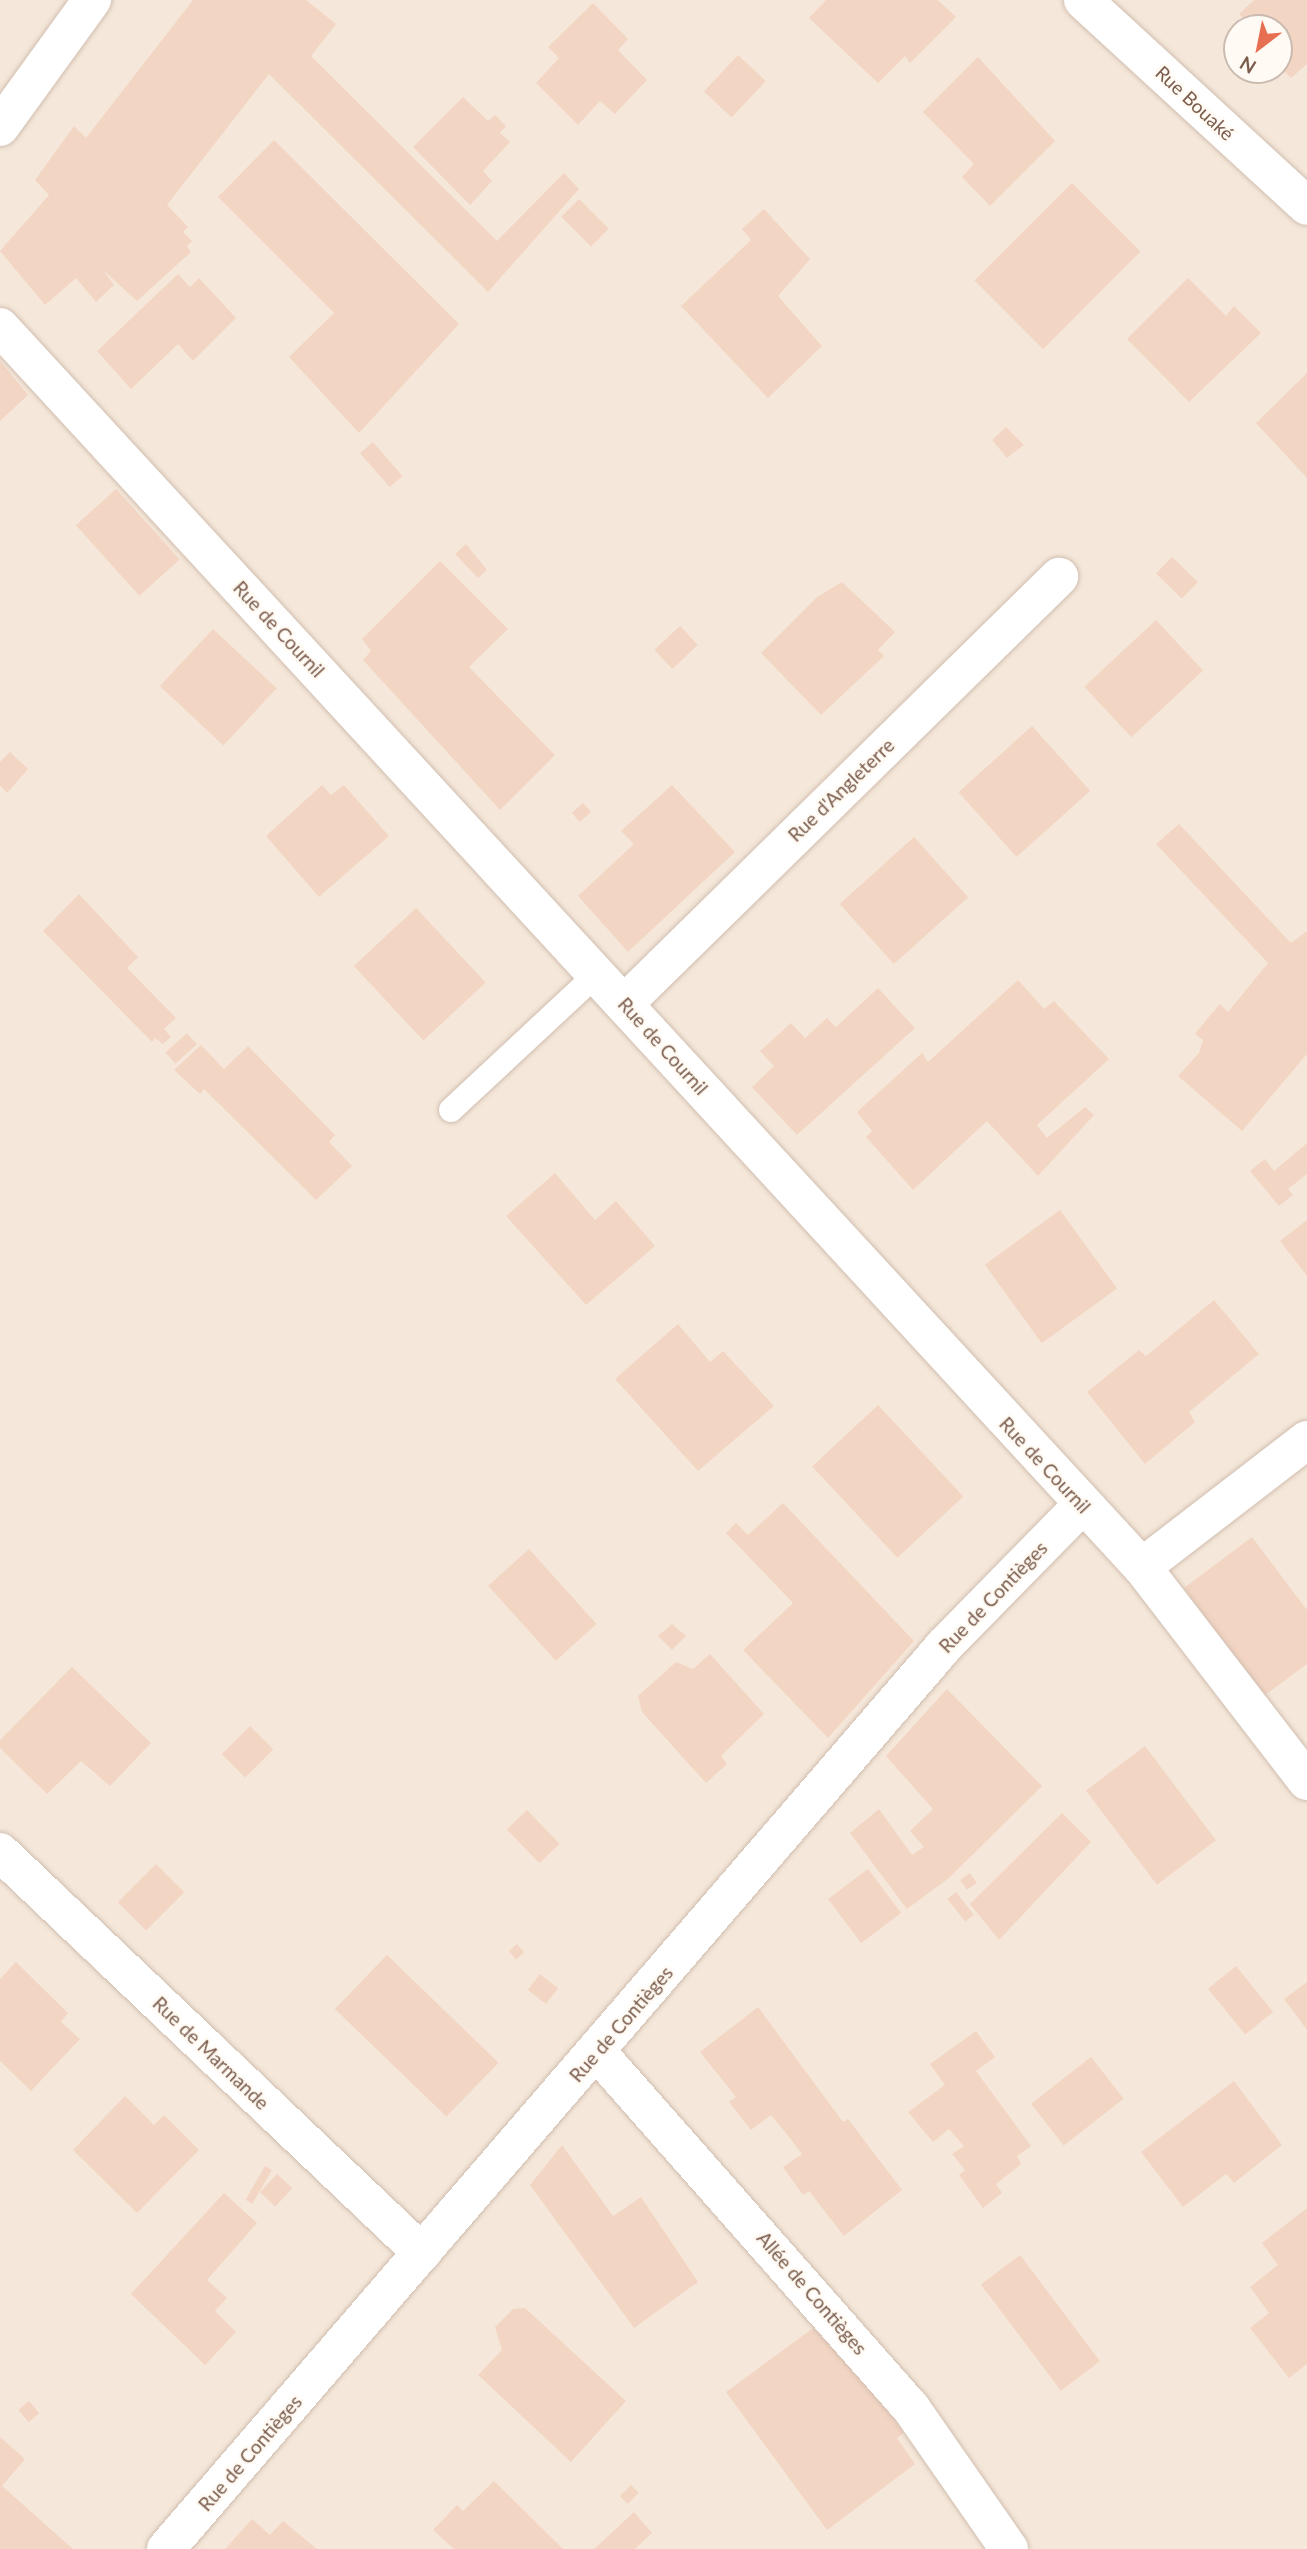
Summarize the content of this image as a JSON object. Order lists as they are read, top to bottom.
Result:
{
  "streets": {
    "street": [
      "Rue Bouaké",
      "Rue de Cournil",
      "Rue d'Angleterre",
      "Rue de Contièges",
      "Rue de Marmande",
      "Allée de Contièges"
    ]
  },
  "crossings": [
    ["Rue de Cournil", "Rue d'Angleterre"],
    ["Rue de Cournil", "Rue de Contièges"],
    ["Rue de Contièges", "Rue de Marmande"],
    ["Rue de Contièges", "Allée de Contièges"]
  ],
  "north": "bottom left"
}
